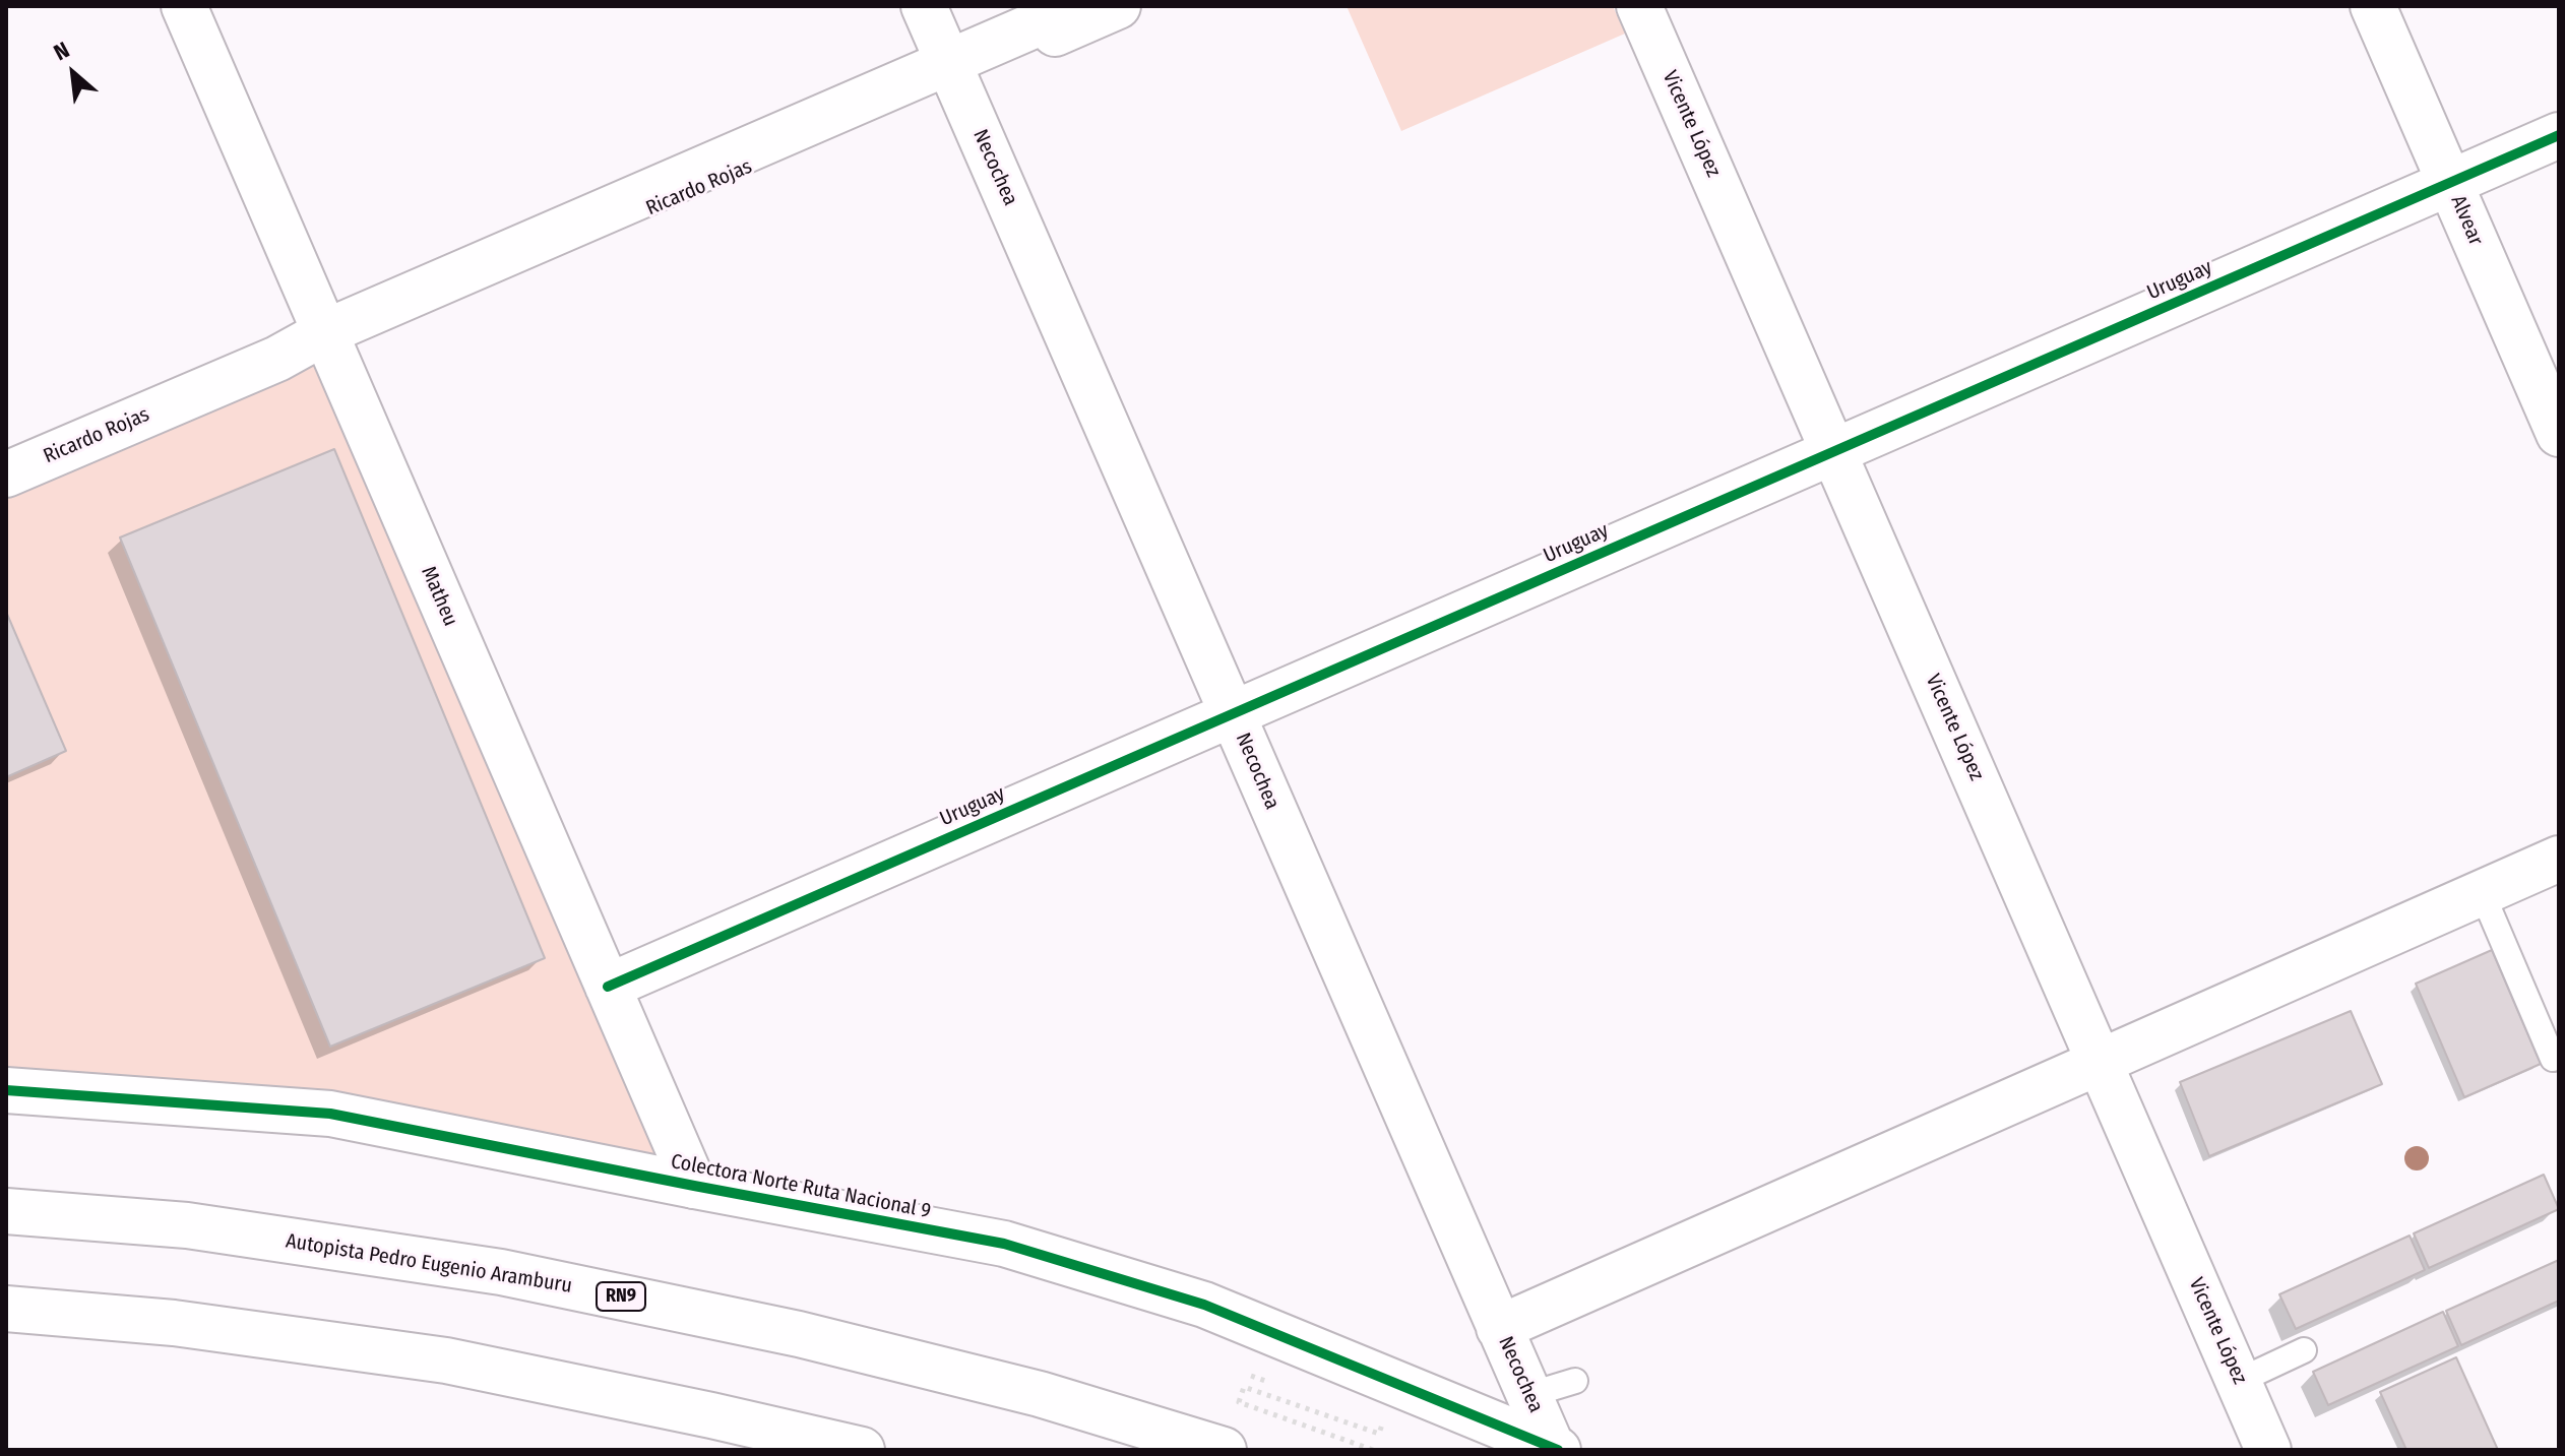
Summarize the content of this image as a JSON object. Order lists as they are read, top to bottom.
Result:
{
  "streets": {
    "main road": [
      "Vicente López",
      "Necochea",
      "Ricardo Rojas",
      "Alvear",
      "Uruguay",
      "Matheu",
      "Colectora Norte Ruta Nacional 9",
      "Autopista Pedro Eugenio Aramburu",
      "RN9"
    ]
  },
  "crossings": [
    ["Vicente López", "Uruguay"],
    ["Necochea", "Ricardo Rojas"],
    ["Necochea", "Uruguay"],
    ["Necochea", "Colectora Norte Ruta Nacional 9"],
    ["Ricardo Rojas", "Matheu"],
    ["Alvear", "Uruguay"],
    ["Uruguay", "Matheu"],
    ["Matheu", "Colectora Norte Ruta Nacional 9"]
  ],
  "north": "top left"
}
